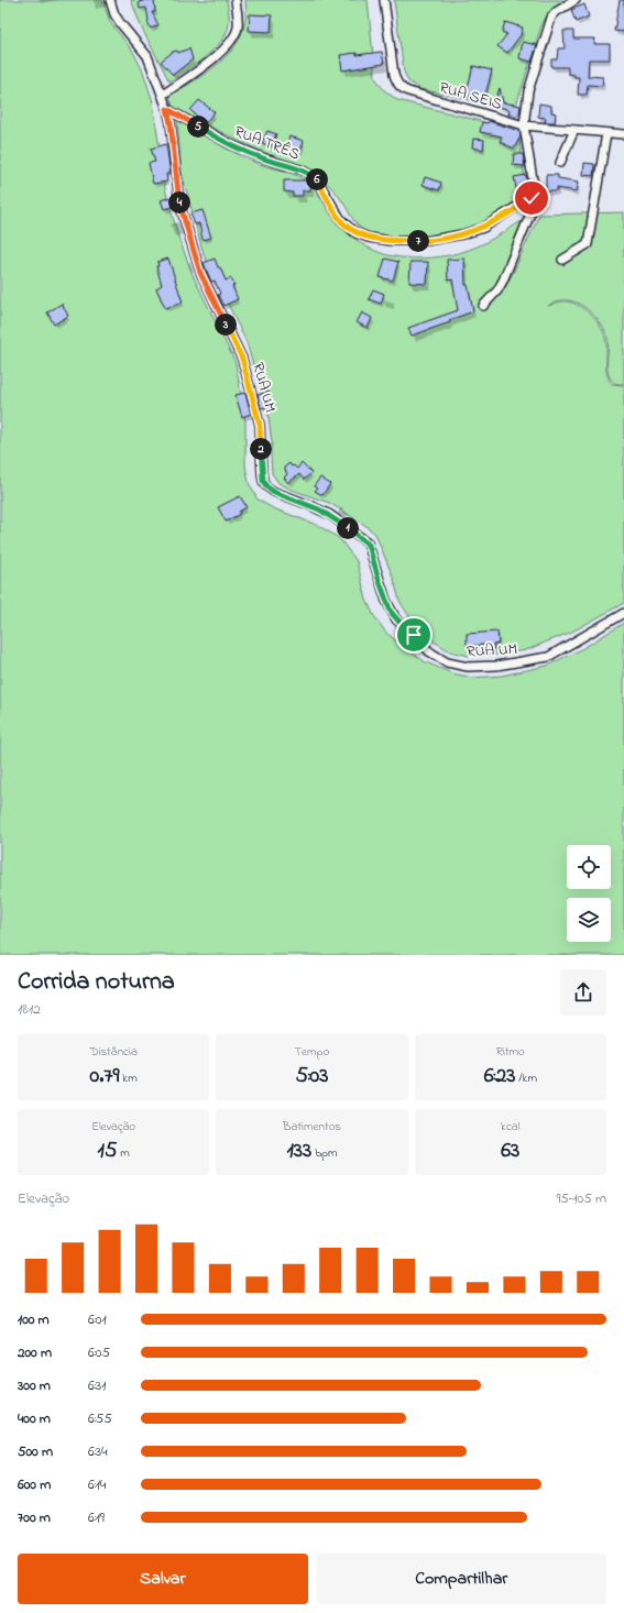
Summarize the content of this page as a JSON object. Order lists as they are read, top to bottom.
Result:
{
  "streets": {
    "street": ["RUA SEIS", "RUA TRÊS", "RUA UM"]
  },
  "crossings": [
    ["RUA TRÊS", "RUA UM"]
  ],
  "page": {
    "pins": [
      "5",
      "6",
      "4",
      "7",
      "3",
      "2",
      "1"
    ],
    "heading": ["Corrida noturna", "18:12"],
    "stats": [
      ["Distância", "0.79 km"],
      ["Tempo", "5:03"],
      ["Ritmo", "6:23 /km"],
      ["Elevação", "15 m"],
      ["Batimentos", "133 bpm"],
      ["kcal", "63"]
    ],
    "chart": ["Elevação", "95–105 m"],
    "list": [
      {
        "name": "100 m",
        "note": "6:01"
      },
      {
        "name": "200 m",
        "note": "6:05"
      },
      {
        "name": "300 m",
        "note": "6:31"
      },
      {
        "name": "400 m",
        "note": "6:55"
      },
      {
        "name": "500 m",
        "note": "6:34"
      },
      {
        "name": "600 m",
        "note": "6:14"
      },
      {
        "name": "700 m",
        "note": "6:19"
      }
    ],
    "buttons": ["Salvar", "Compartilhar"]
  }
}
